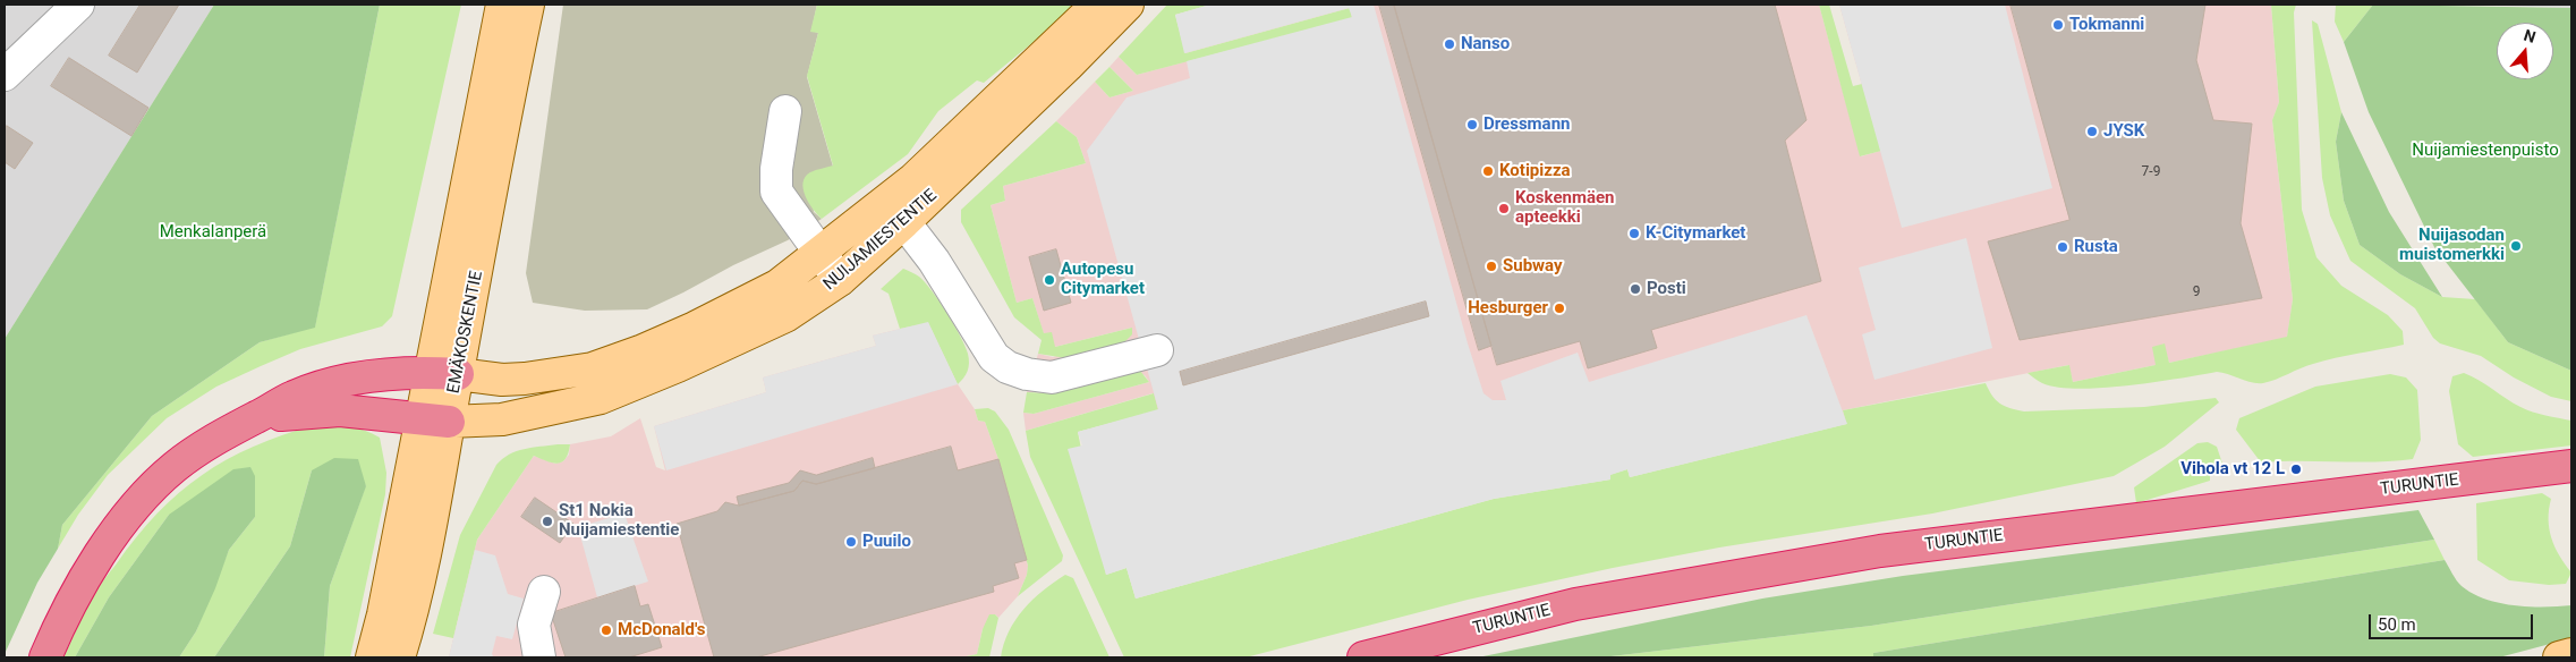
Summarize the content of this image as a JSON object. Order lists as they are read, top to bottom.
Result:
{
  "streets": {
    "highway": ["TURUNTIE"],
    "main road": ["NUIJAMIESTENTIE", "EMÄKOSKENTIE"]
  },
  "crossings": [
    ["NUIJAMIESTENTIE", "EMÄKOSKENTIE"]
  ],
  "parks": ["Nuijamiestenpuisto", "Menkalanperä"],
  "places": [
    "Tokmanni",
    "Nanso",
    "Dressmann",
    "JYSK",
    "Kotipizza",
    "Koskenmäen apteekki",
    "K-Citymarket",
    "Nuijasodan muistomerkki",
    "Rusta",
    "Subway",
    "Autopesu Citymarket",
    "Posti",
    "Hesburger",
    "Vihola vt 12 L",
    "St1 Nokia Nuijamiestentie",
    "Puuilo",
    "McDonald's"
  ],
  "house_numbers": ["7-9", "9"],
  "scale_bar": "50 m",
  "north": "top"
}
